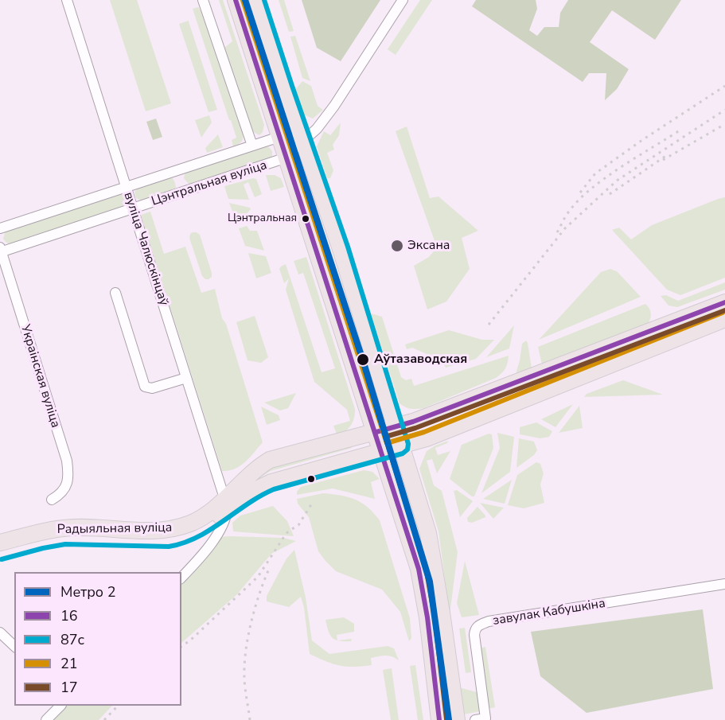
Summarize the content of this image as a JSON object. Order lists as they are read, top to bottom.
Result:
{
  "streets": {
    "main road": ["Радыяльная вуліца"],
    "street": [
      "Цэнтральная вуліца",
      "вуліца Чалюскінцаў",
      "Украінская вуліца",
      "завулак Кабушкіна"
    ]
  },
  "crossings": [
    ["Цэнтральная вуліца", "вуліца Чалюскінцаў"],
    ["Цэнтральная вуліца", "Украінская вуліца"],
    ["вуліца Чалюскінцаў", "Радыяльная вуліца"]
  ],
  "places": ["Цэнтральная", "Эксана", "Аўтазаводская"],
  "lines": [
    "metro line 2",
    "transit line 16",
    "transit line 87с",
    "transit line 21",
    "transit line 17"
  ],
  "legend": [
    "Метро 2",
    "16",
    "87с",
    "21",
    "17"
  ]
}
